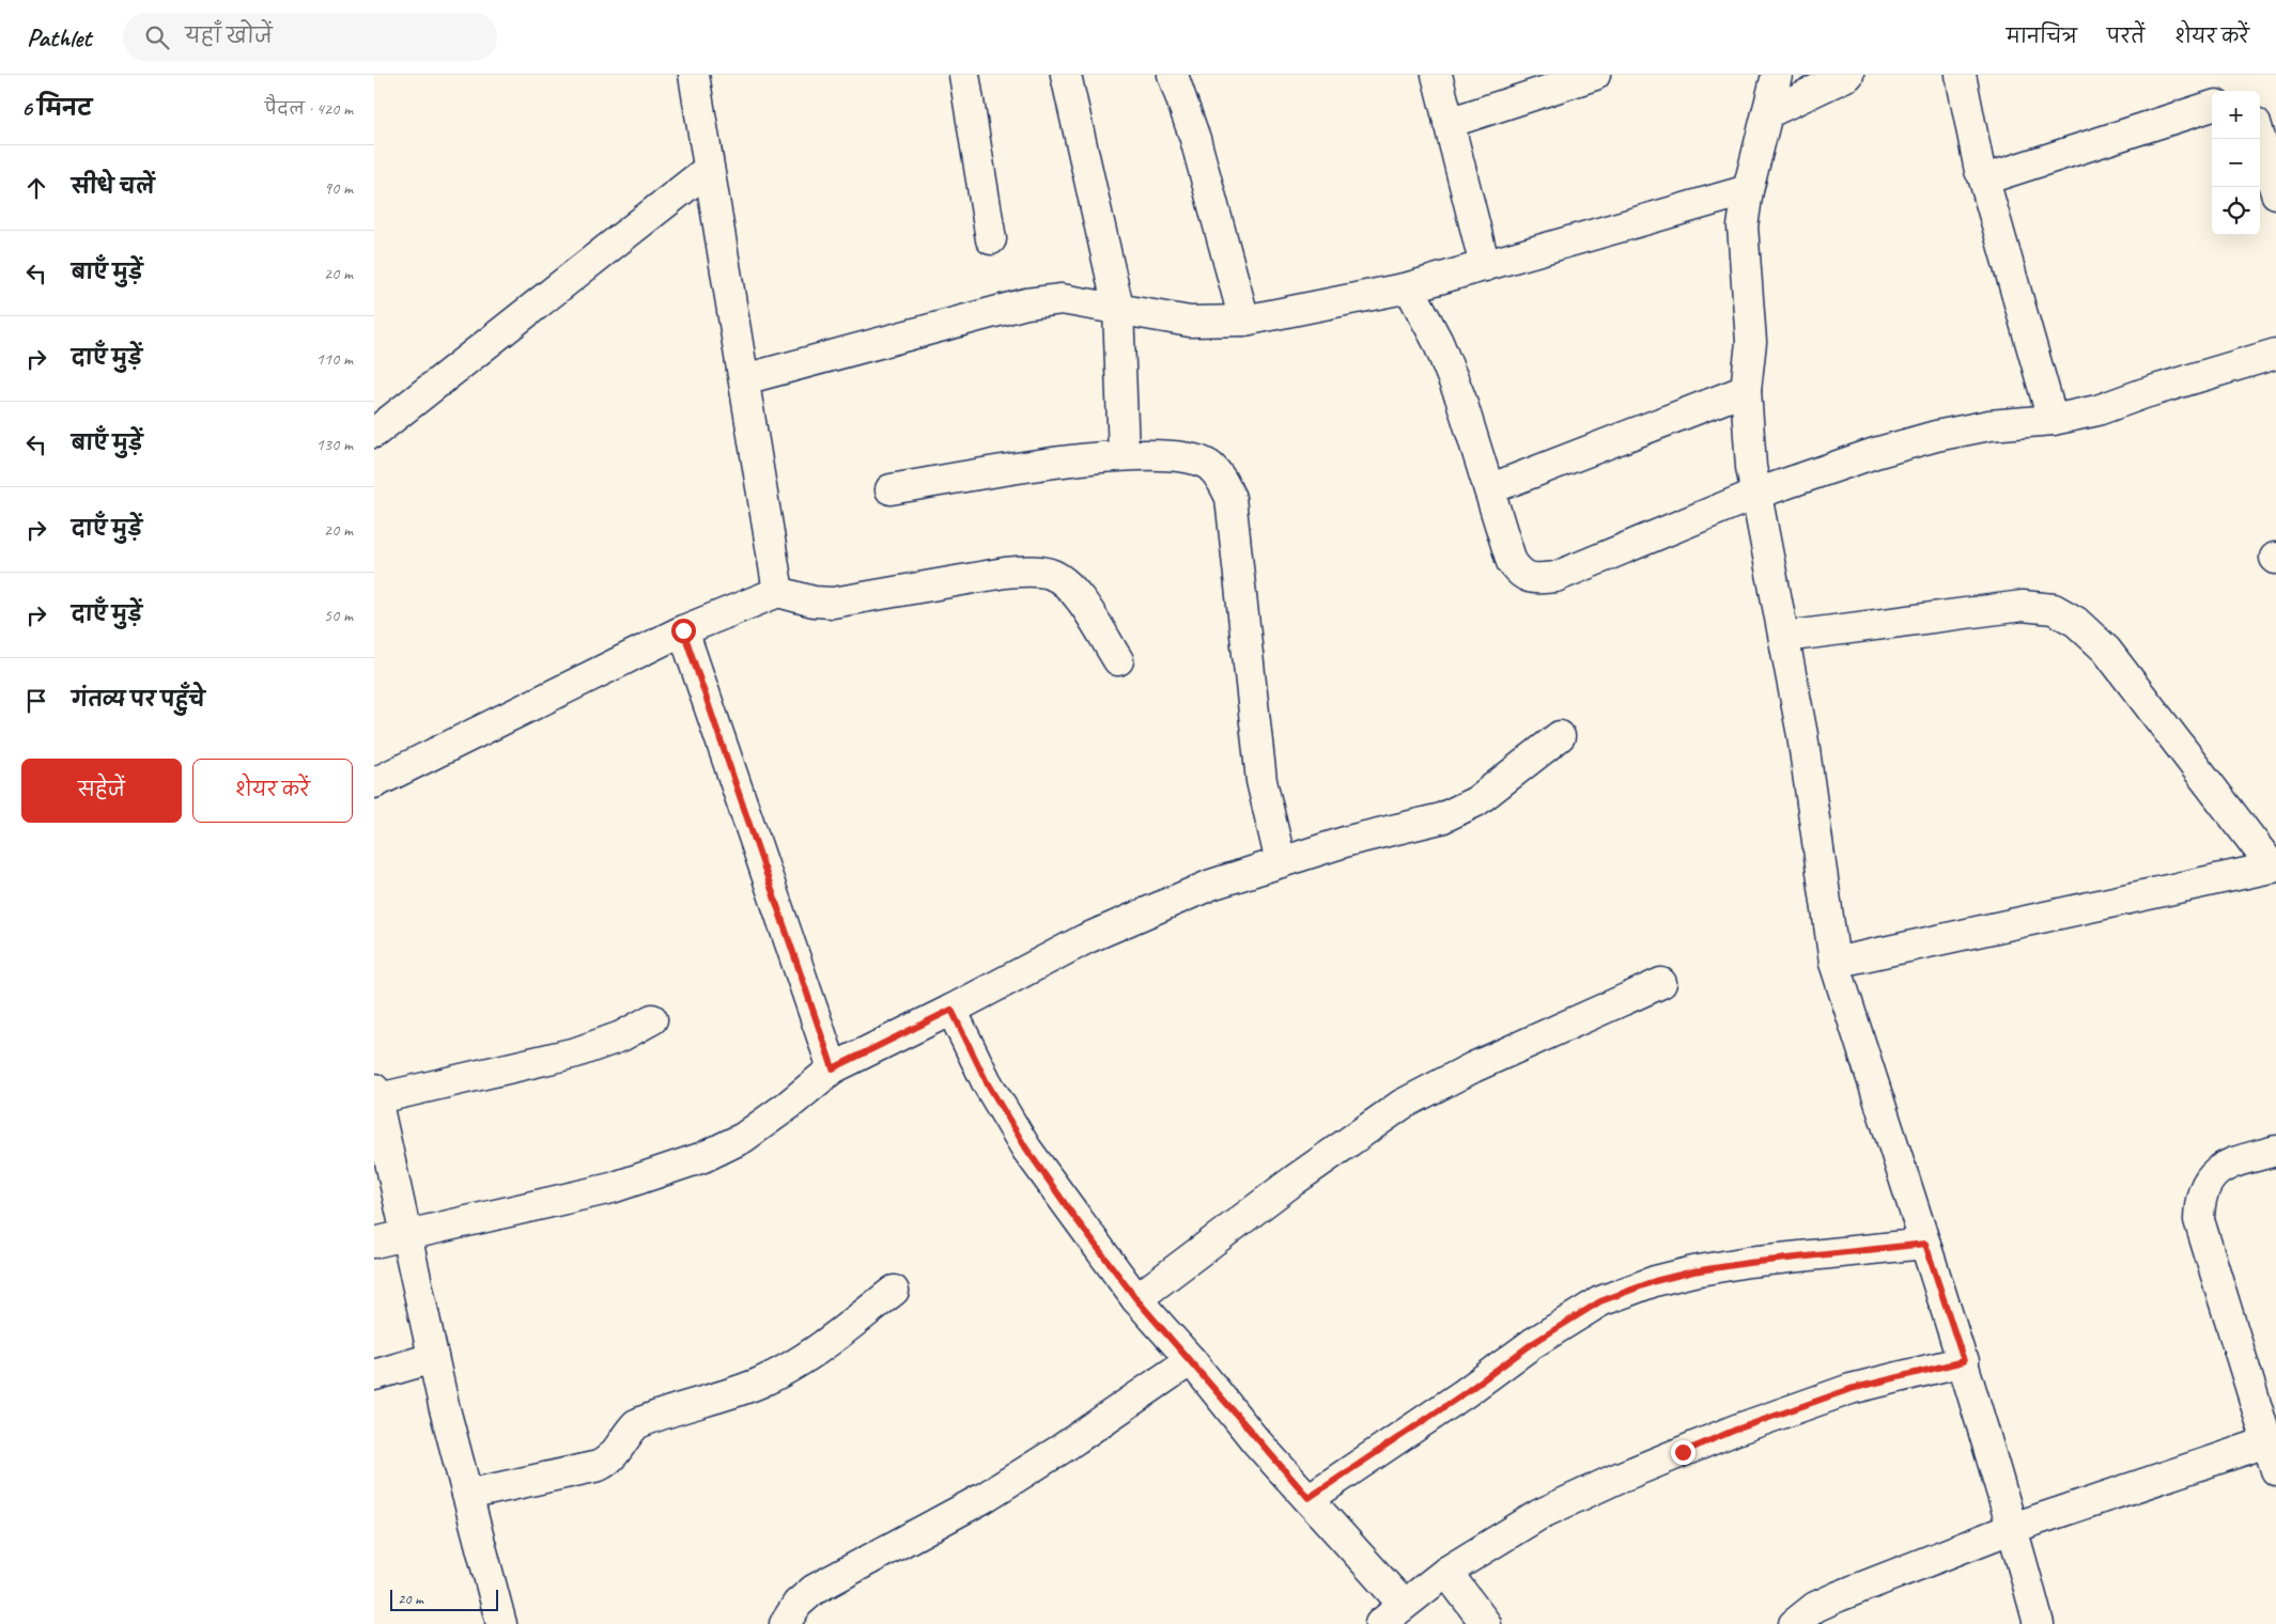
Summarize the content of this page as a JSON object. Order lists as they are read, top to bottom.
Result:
{
  "scale_bar": "20 m",
  "page": {
    "header": "Pathlet",
    "search": "यहाँ खोजें",
    "nav": ["मानचित्र", "परतें", "शेयर करें"],
    "heading": ["6 मिनट", "पैदल · 420 m"],
    "map_buttons": ["+", "−"],
    "list": [
      ["सीधे चलें", "90 m"],
      ["बाएँ मुड़ें", "20 m"],
      ["दाएँ मुड़ें", "110 m"],
      ["बाएँ मुड़ें", "130 m"],
      ["दाएँ मुड़ें", "20 m"],
      ["दाएँ मुड़ें", "50 m"],
      "गंतव्य पर पहुँचे"
    ],
    "buttons": ["सहेजें", "शेयर करें"],
    "scale": "20 m"
  }
}
